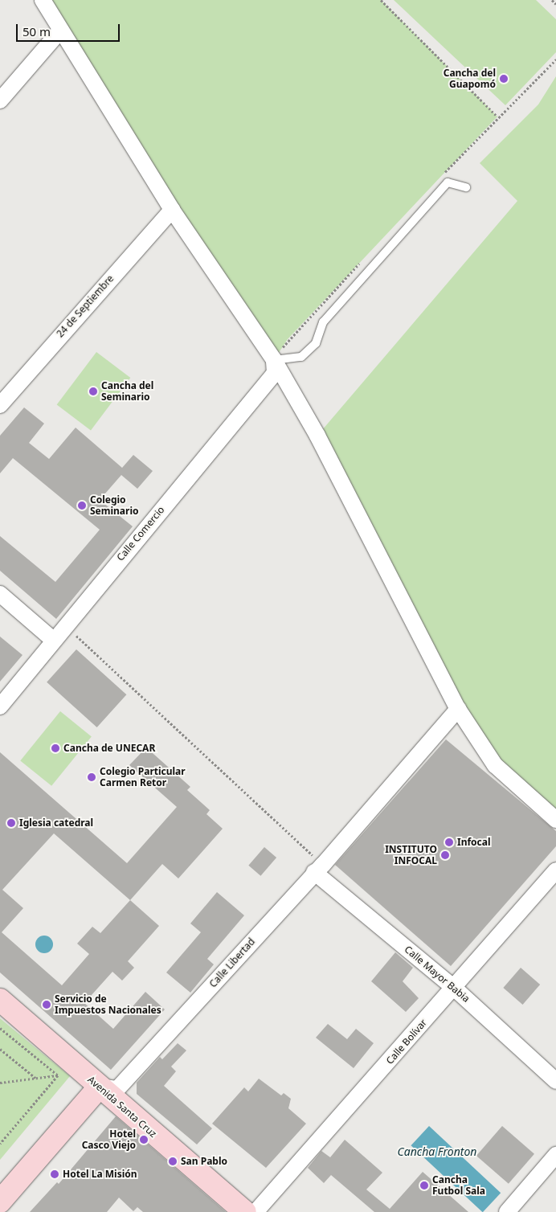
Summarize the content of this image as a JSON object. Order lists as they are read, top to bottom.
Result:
{
  "streets": {
    "main road": ["Avenida Santa Cruz"],
    "street": [
      "24 de Septiembre",
      "Calle Comercio",
      "Calle Libertad",
      "Calle Mayor Babia",
      "Calle Bolívar"
    ]
  },
  "crossings": [
    ["Calle Libertad", "Calle Mayor Babia"],
    ["Calle Libertad", "Avenida Santa Cruz"],
    ["Calle Mayor Babia", "Calle Bolívar"]
  ],
  "water": ["Cancha Fronton"],
  "places": [
    "Cancha del Guapomó",
    "Cancha del Seminario",
    "Colegio Seminario",
    "Cancha de UNECAR",
    "Colegio Particular Carmen Retor",
    "Iglesia catedral",
    "Infocal",
    "INSTITUTO INFOCAL",
    "Servicio de Impuestos Nacionales",
    "Hotel Casco Viejo",
    "San Pablo",
    "Hotel La Misión",
    "Cancha Futbol Sala"
  ],
  "scale_bar": "50 m"
}
